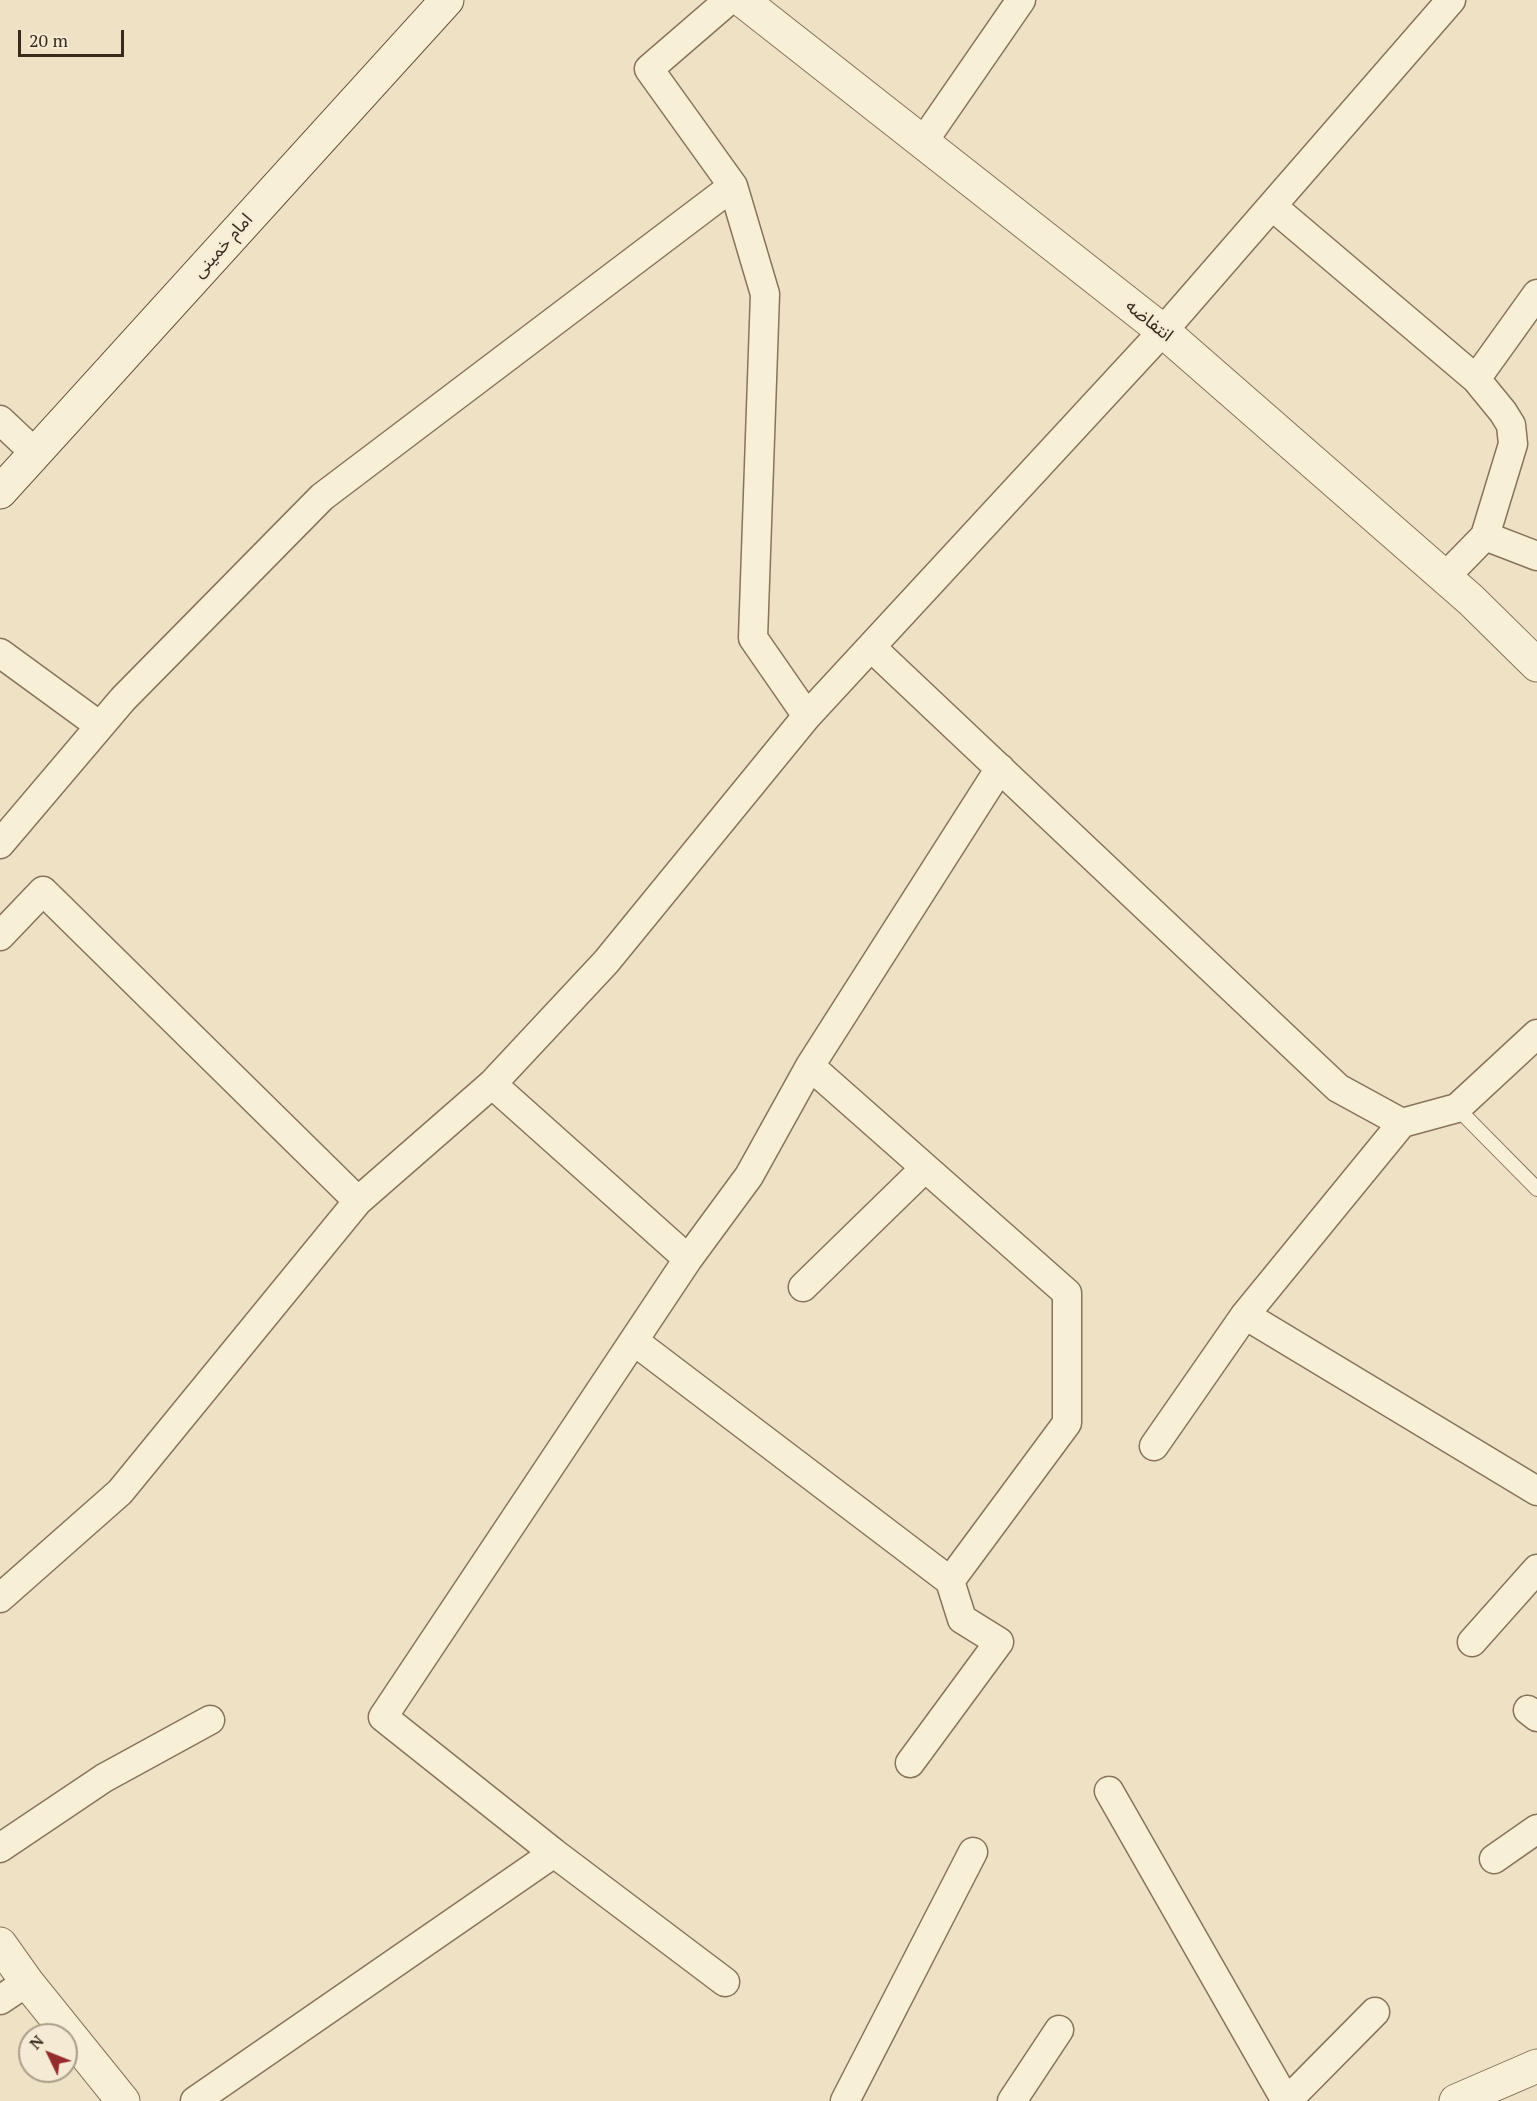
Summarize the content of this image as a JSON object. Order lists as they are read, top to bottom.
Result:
{
  "streets": {
    "street": ["امام خمینی", "انتفاضه"]
  },
  "scale_bar": "20 m",
  "north": "top left"
}
